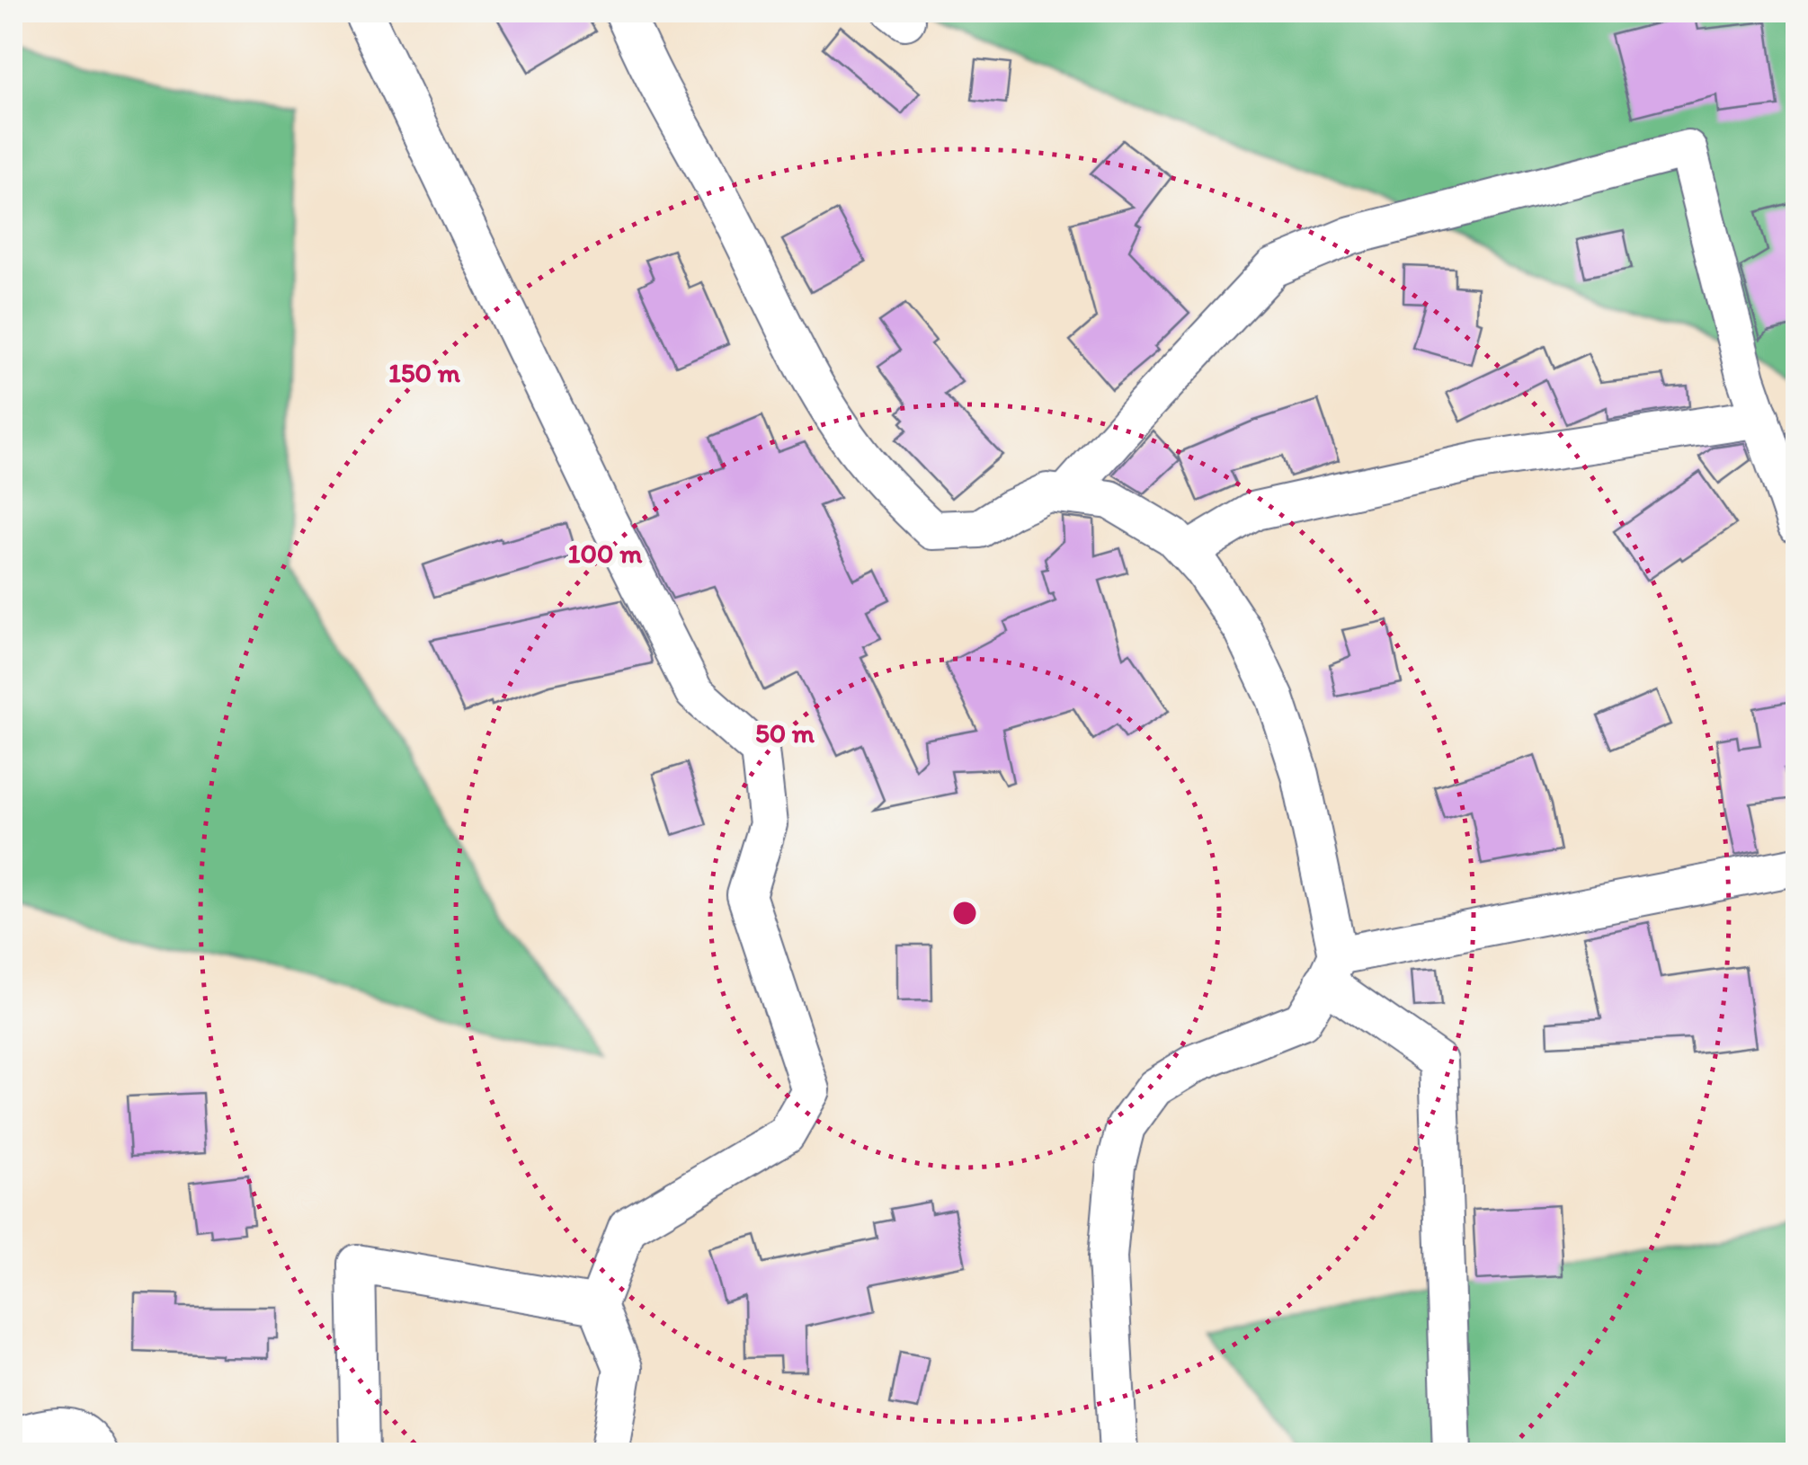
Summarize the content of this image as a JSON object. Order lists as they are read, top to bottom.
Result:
{
  "rings": ["150 m", "100 m", "50 m"]
}
